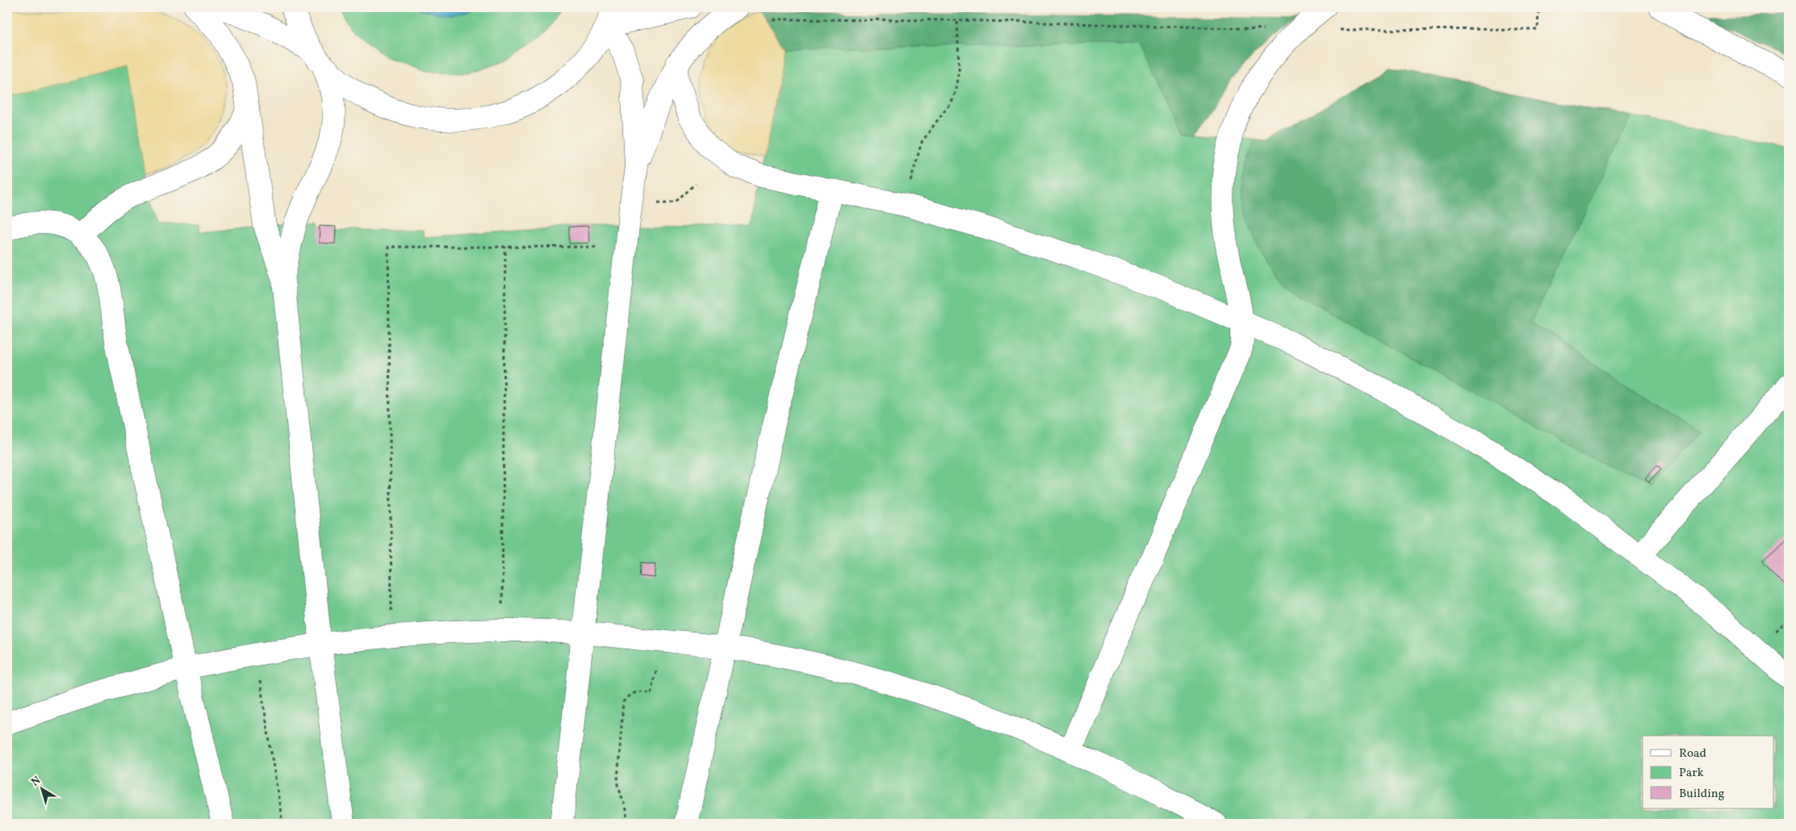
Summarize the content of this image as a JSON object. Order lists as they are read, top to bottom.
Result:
{
  "legend": ["Road", "Park", "Building"],
  "north": "top left"
}
